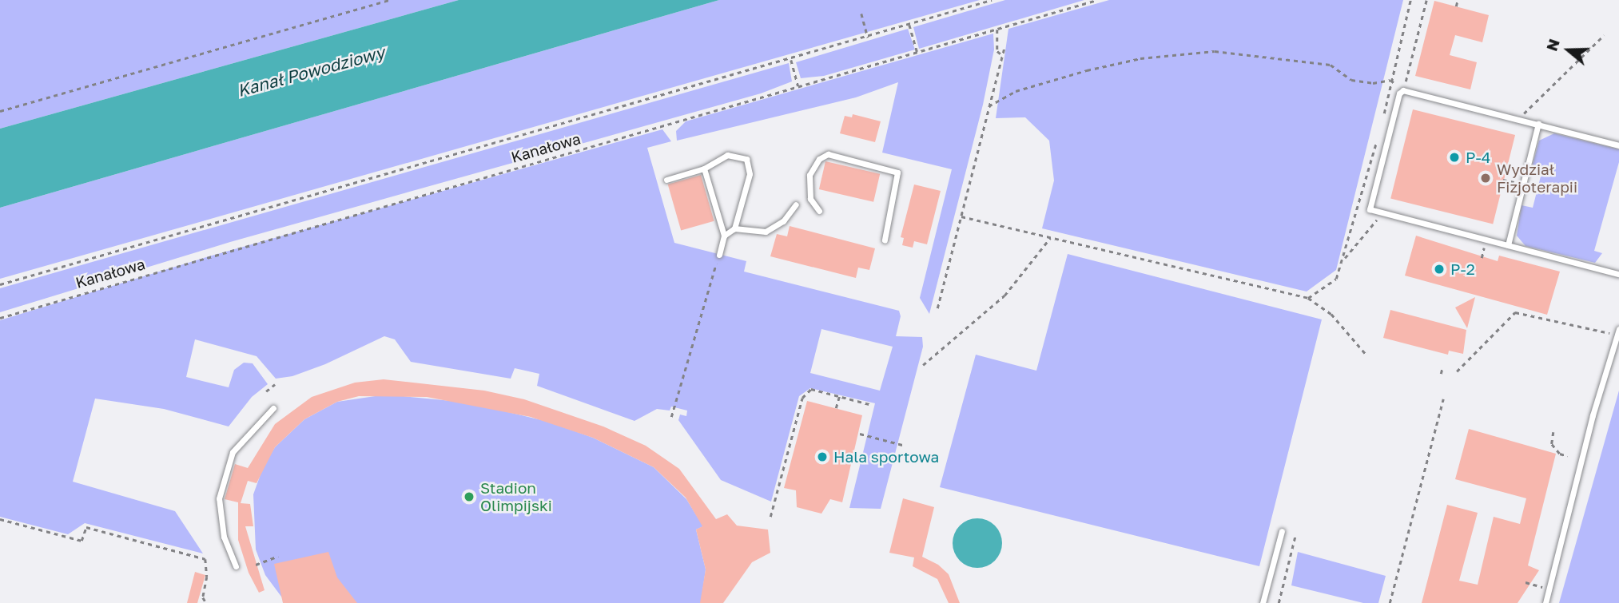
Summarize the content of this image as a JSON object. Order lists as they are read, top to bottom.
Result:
{
  "streets": {
    "path": ["Kanałowa"]
  },
  "water": ["Kanał Powodziowy"],
  "places": [
    "P-4",
    "Wydział Fizjoterapii",
    "P-2",
    "Hala sportowa",
    "Stadion Olimpijski"
  ],
  "north": "left"
}
